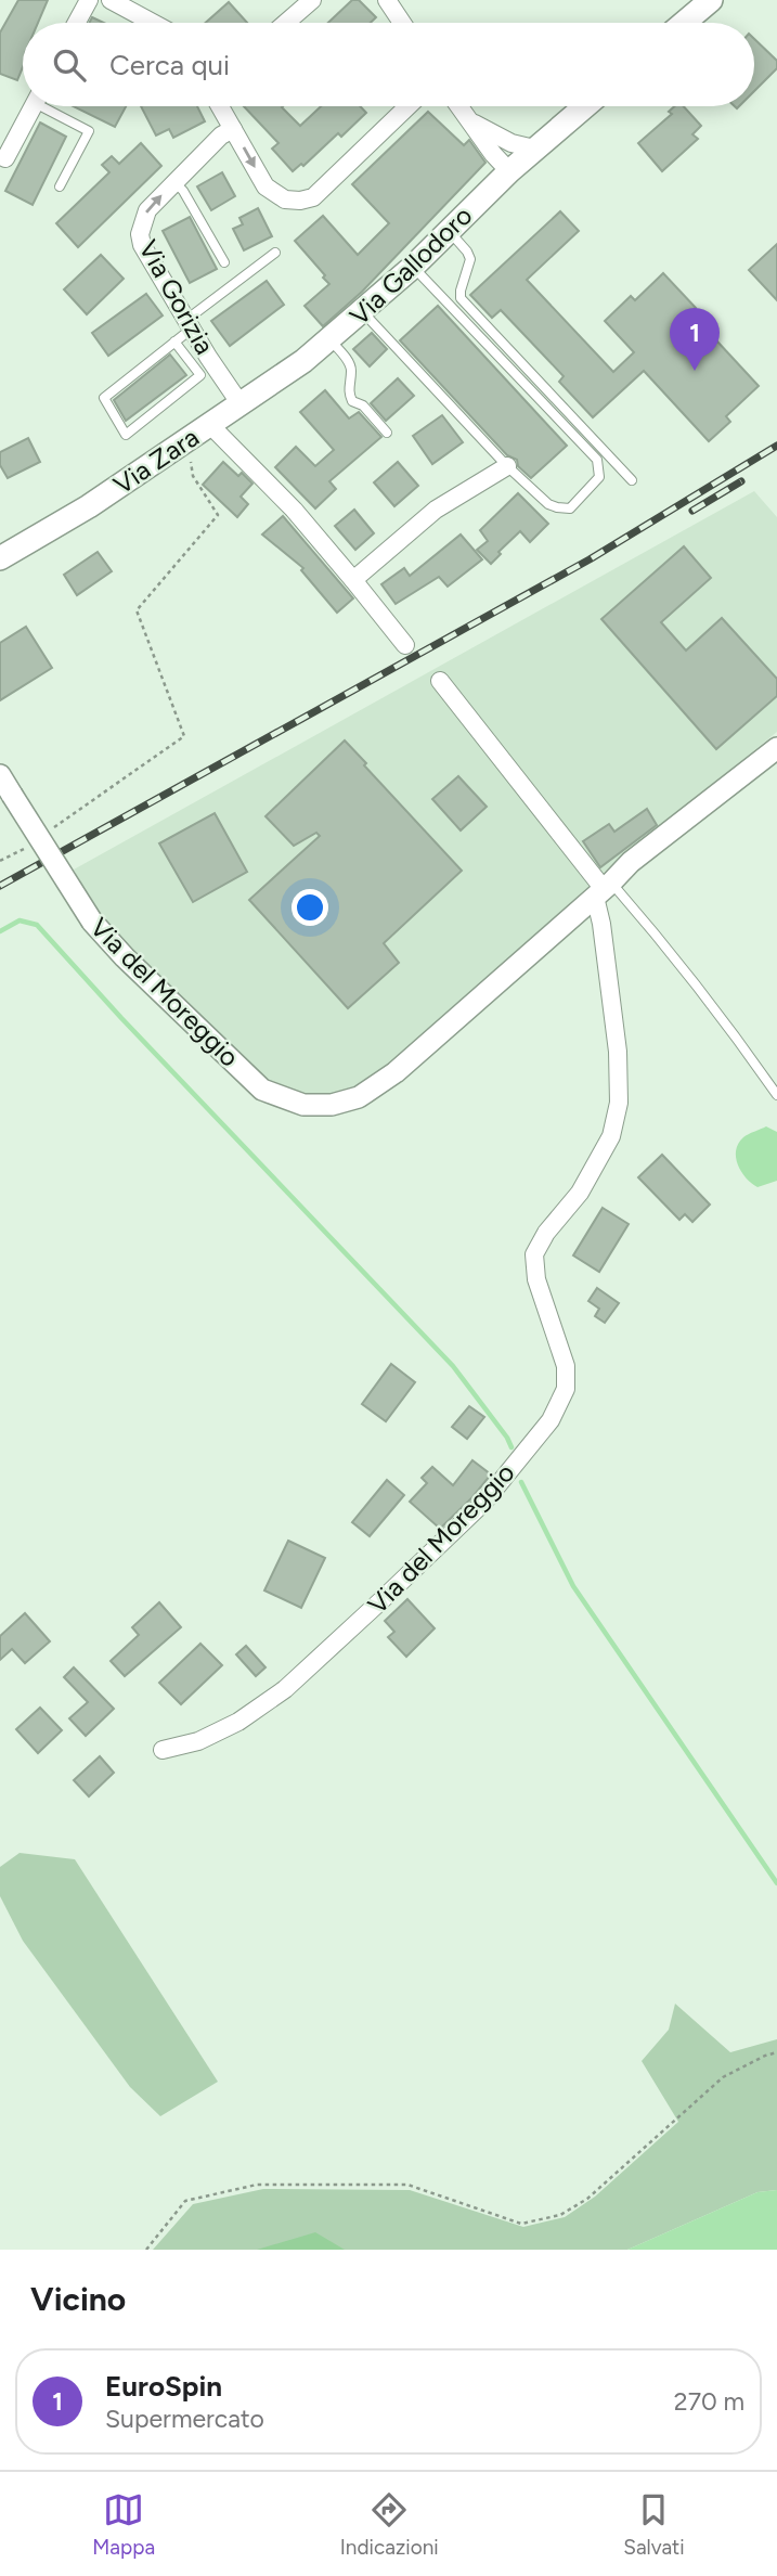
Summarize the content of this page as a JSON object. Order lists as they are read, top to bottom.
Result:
{
  "streets": {
    "main road": ["Via Gallodoro", "Via Zara"],
    "street": ["Via Gorizia", "Via del Moreggio"]
  },
  "crossings": [
    ["Via Gallodoro", "Via Gorizia"],
    ["Via Gallodoro", "Via Zara"]
  ],
  "one_way": ["Via Gorizia"],
  "page": {
    "search": "Cerca qui",
    "pins": "1",
    "heading": "Vicino",
    "list": [
      {
        "mark": "1",
        "name": "EuroSpin",
        "note": "Supermercato",
        "value": "270 m"
      }
    ],
    "nav": ["Mappa", "Indicazioni", "Salvati"]
  }
}
